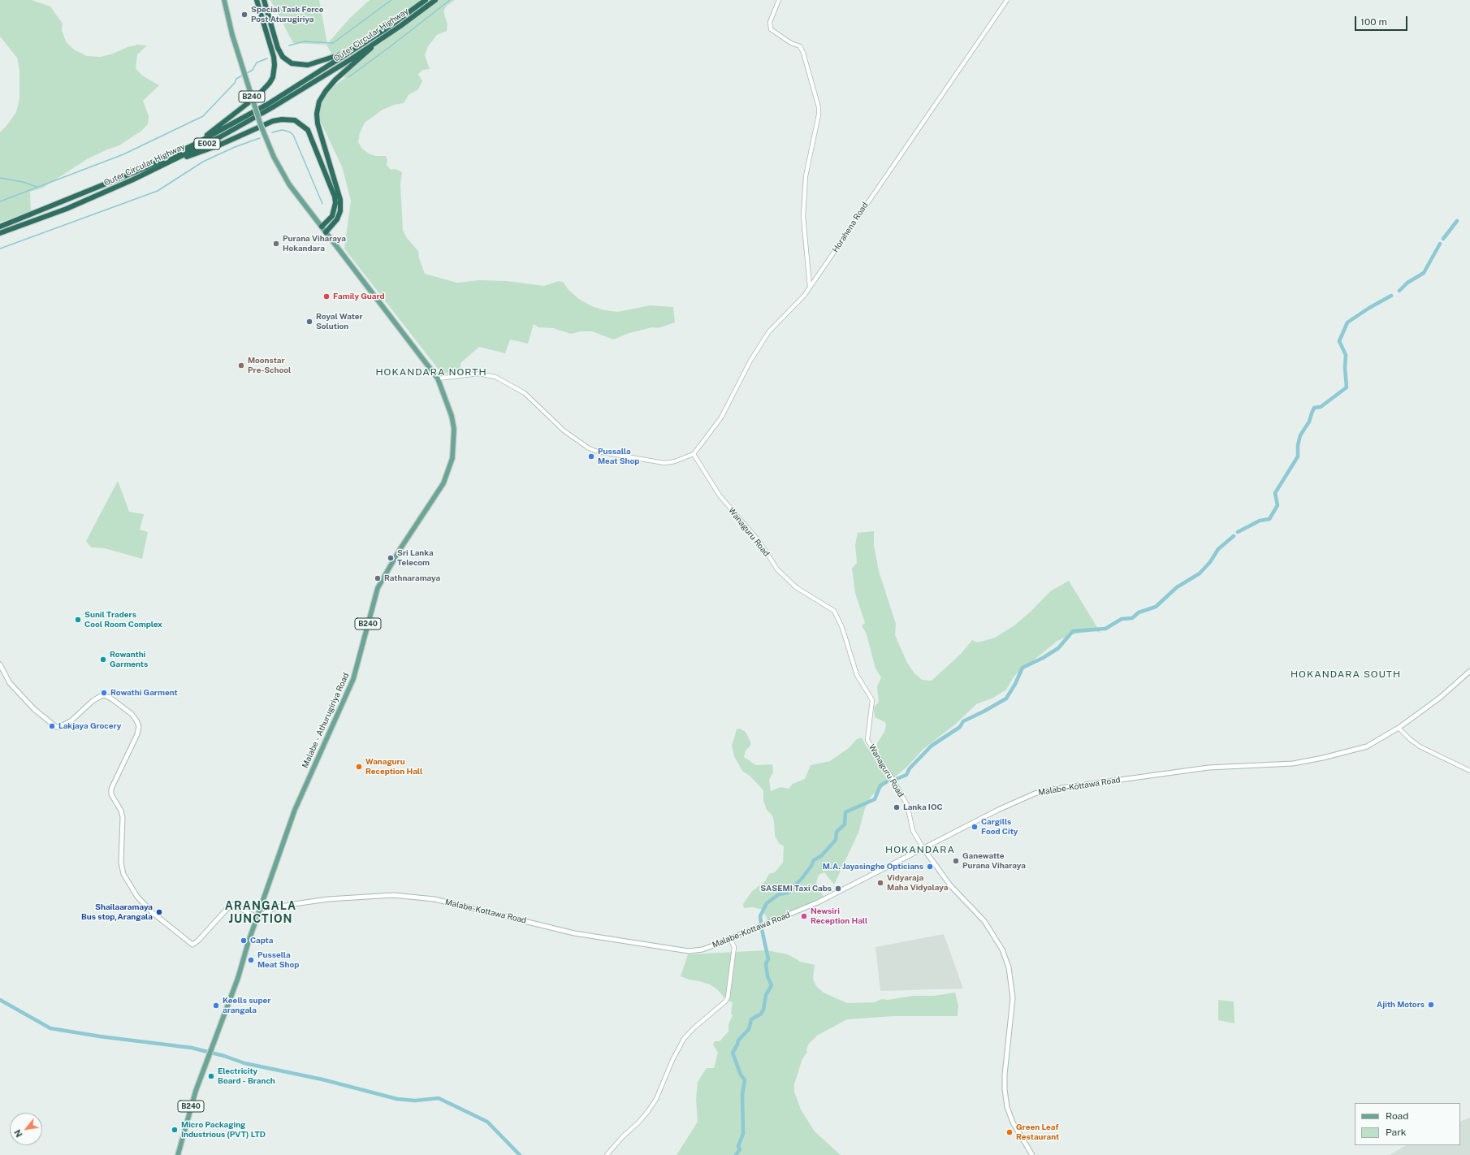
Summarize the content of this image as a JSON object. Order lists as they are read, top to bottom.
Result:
{
  "streets": {
    "highway": ["Outer Circular Highway", "E002"],
    "main road": ["B240", "Malabe - Athurugiriya Road", "Malabe-Kottawa Road"],
    "street": ["Horahena Road", "Wanaguru Road"]
  },
  "crossings": [
    ["Horahena Road", "Wanaguru Road"],
    ["Wanaguru Road", "Malabe-Kottawa Road"],
    ["Malabe - Athurugiriya Road", "Malabe-Kottawa Road"]
  ],
  "districts": [
    "HOKANDARA NORTH",
    "HOKANDARA SOUTH",
    "HOKANDARA",
    "ARANGALA JUNCTION"
  ],
  "places": [
    "Special Task Force Post Aturugiriya",
    "Purana Viharaya Hokandara",
    "Family Guard",
    "Royal Water Solution",
    "Moonstar Pre-School",
    "Pussalla Meat Shop",
    "Sri Lanka Telecom",
    "Rathnaramaya",
    "Sunil Traders Cool Room Complex",
    "Rowanthi Garments",
    "Rowathi Garment",
    "Lakjaya Grocery",
    "Wanaguru Reception Hall",
    "Lanka IOC",
    "Cargills Food City",
    "Ganewatte Purana Viharaya",
    "M.A. Jayasinghe Opticians",
    "Vidyaraja Maha Vidyalaya",
    "SASEMI Taxi Cabs",
    "Shailaaramaya Bus stop,Arangala",
    "Newsiri Reception Hall",
    "Capta",
    "Pussella Meat Shop",
    "Ajith Motors",
    "Keells super arangala",
    "Electricity Board - Branch",
    "Micro Packaging Industrious (PVT) LTD",
    "Green Leaf Restaurant"
  ],
  "legend": ["Road", "Park"],
  "scale_bar": "100 m",
  "north": "bottom left"
}
